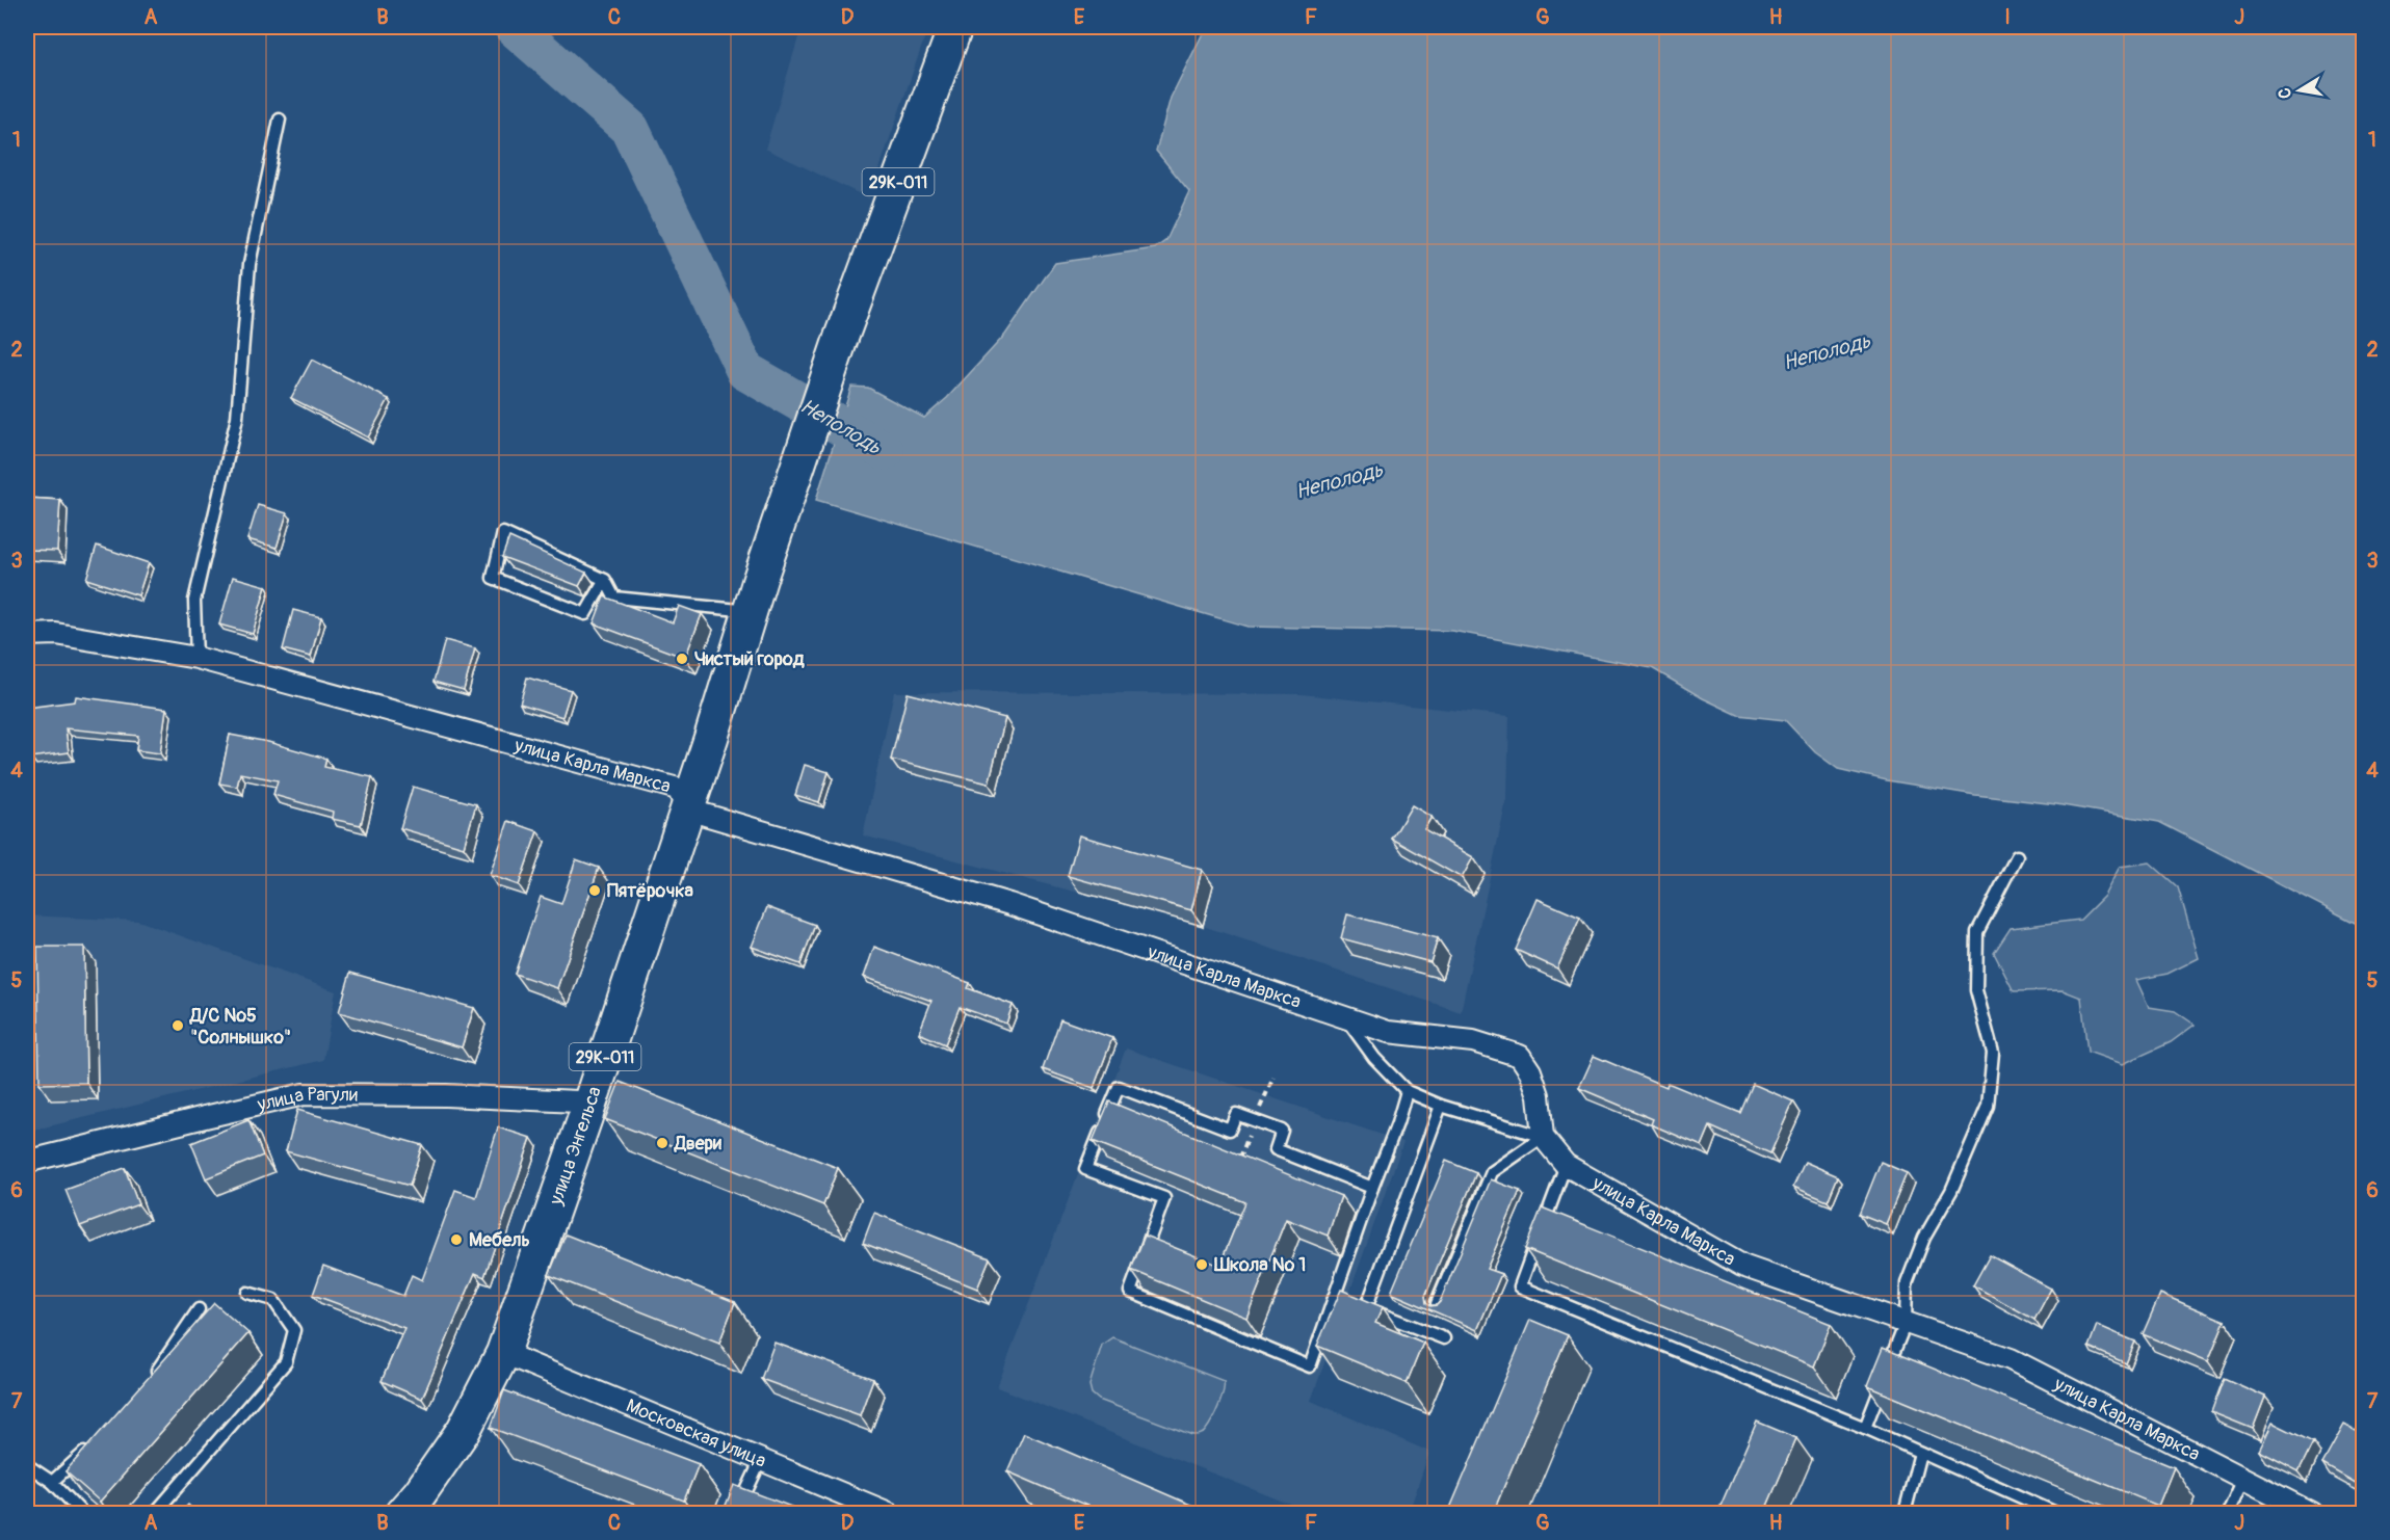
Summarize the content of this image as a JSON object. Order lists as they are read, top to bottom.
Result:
{
  "streets": {
    "main road": ["29К-011", "улица Энгельса"],
    "street": ["улица Карла Маркса", "улица Рагули", "Московская улица"]
  },
  "crossings": [
    ["улица Карла Маркса", "улица Энгельса"],
    ["улица Рагули", "улица Энгельса"],
    ["улица Энгельса", "Московская улица"]
  ],
  "water": ["Неполодь"],
  "places": [
    "Чистый город",
    "Пятёрочка",
    "Д/С №5 \"Солнышко\"",
    "Двери",
    "Мебель",
    "Школа № 1"
  ],
  "north": "left",
  "grid": {
    "columns": [
      "A",
      "B",
      "C",
      "D",
      "E",
      "F",
      "G",
      "H",
      "I",
      "J"
    ],
    "rows": [
      "1",
      "2",
      "3",
      "4",
      "5",
      "6",
      "7"
    ]
  }
}
